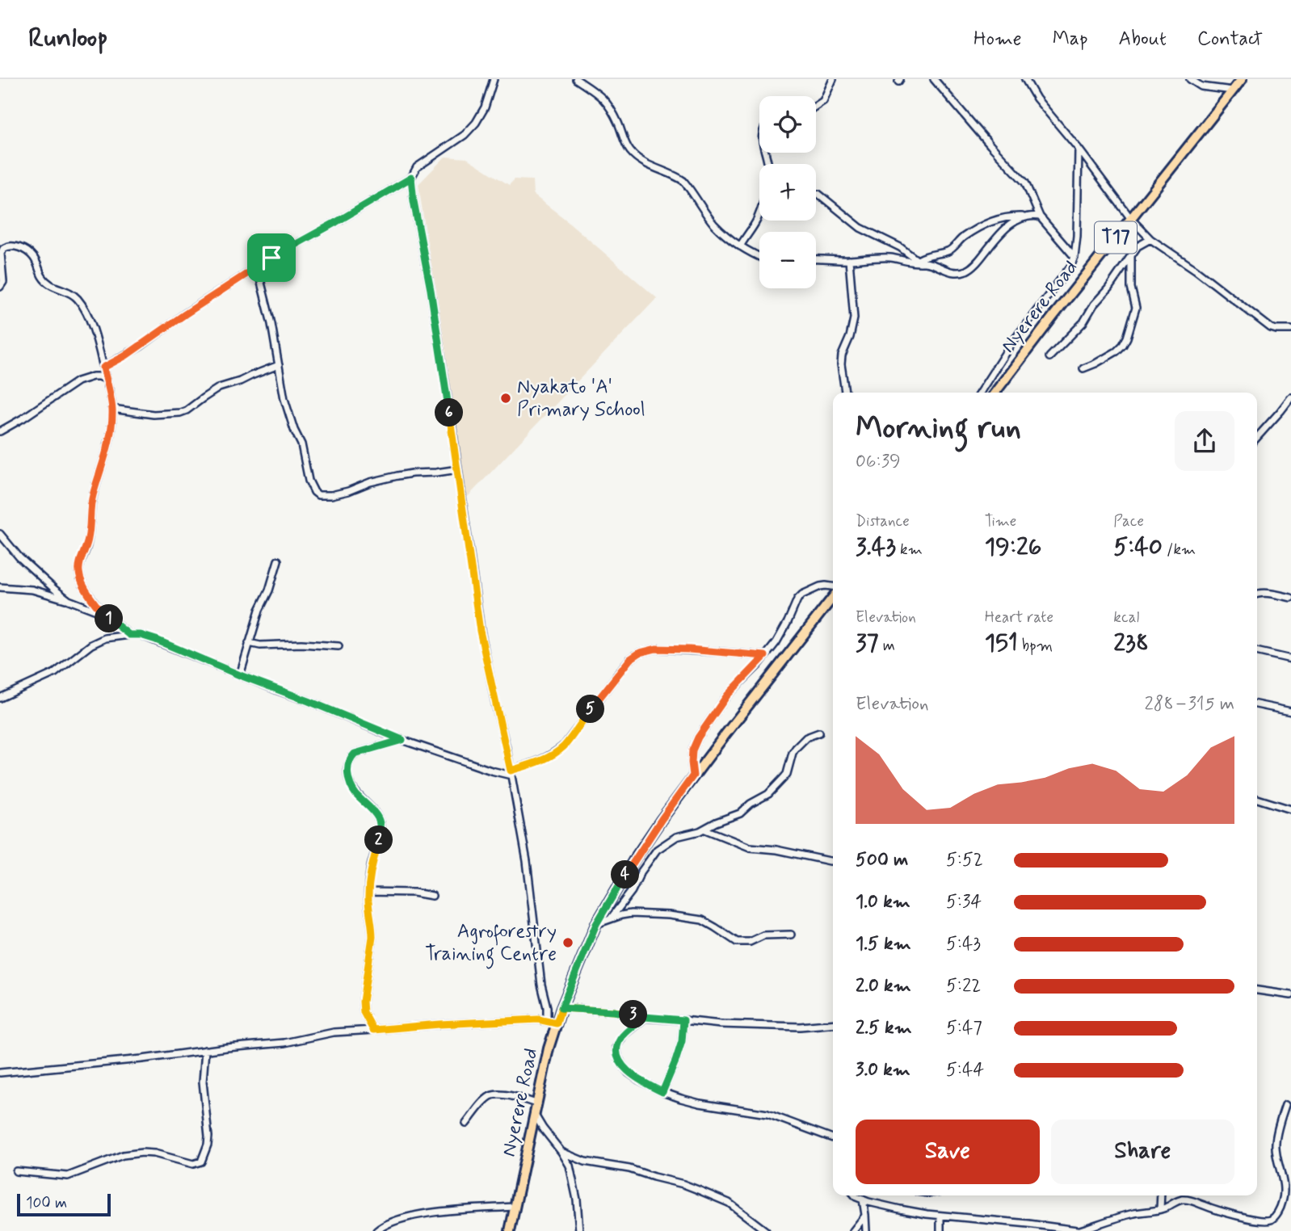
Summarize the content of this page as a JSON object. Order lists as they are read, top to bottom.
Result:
{
  "streets": {
    "main road": ["T17", "Nyerere Road"]
  },
  "places": ["Nyakato 'A' Primary School", "Agroforestry Training Centre"],
  "scale_bar": "100 m",
  "page": {
    "header": "Runloop",
    "nav": [
      "Home",
      "Map",
      "About",
      "Contact"
    ],
    "map_buttons": ["+", "−"],
    "heading": ["Morning run", "06:39"],
    "pins": [
      "6",
      "1",
      "5",
      "2",
      "4",
      "3"
    ],
    "stats": [
      ["Distance", "3.43 km"],
      ["Time", "19:26"],
      ["Pace", "5:40 /km"],
      ["Elevation", "37 m"],
      ["Heart rate", "151 bpm"],
      ["kcal", "238"]
    ],
    "chart": ["Elevation", "288–315 m"],
    "list": [
      {
        "name": "500 m",
        "note": "5:52"
      },
      {
        "name": "1.0 km",
        "note": "5:34"
      },
      {
        "name": "1.5 km",
        "note": "5:43"
      },
      {
        "name": "2.0 km",
        "note": "5:22"
      },
      {
        "name": "2.5 km",
        "note": "5:47"
      },
      {
        "name": "3.0 km",
        "note": "5:44"
      }
    ],
    "buttons": ["Save", "Share"],
    "scale": "100 m"
  }
}
